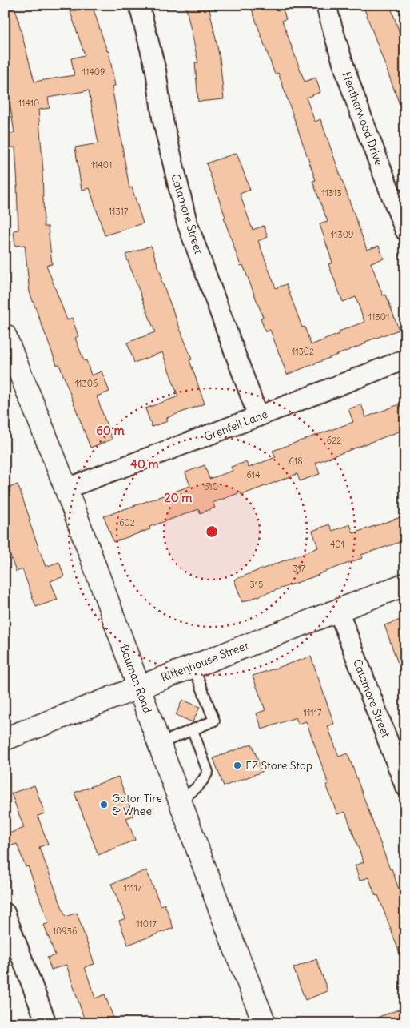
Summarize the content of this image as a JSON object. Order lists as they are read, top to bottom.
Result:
{
  "streets": {
    "street": [
      "Heatherwood Drive",
      "Catamore Street",
      "Grenfell Lane",
      "Rittenhouse Street",
      "Bauman Road"
    ]
  },
  "crossings": [
    ["Catamore Street", "Grenfell Lane"],
    ["Catamore Street", "Rittenhouse Street"],
    ["Grenfell Lane", "Bauman Road"],
    ["Rittenhouse Street", "Bauman Road"]
  ],
  "places": ["EZ Store Stop", "Gator Tire & Wheel"],
  "house_numbers": [
    "11409",
    "11410",
    "11401",
    "11313",
    "11317",
    "11309",
    "11301",
    "11302",
    "11306",
    "622",
    "618",
    "614",
    "610",
    "602",
    "401",
    "317",
    "315",
    "11117",
    "11117",
    "11017",
    "10936"
  ],
  "rings": ["60 m", "40 m", "20 m"]
}
